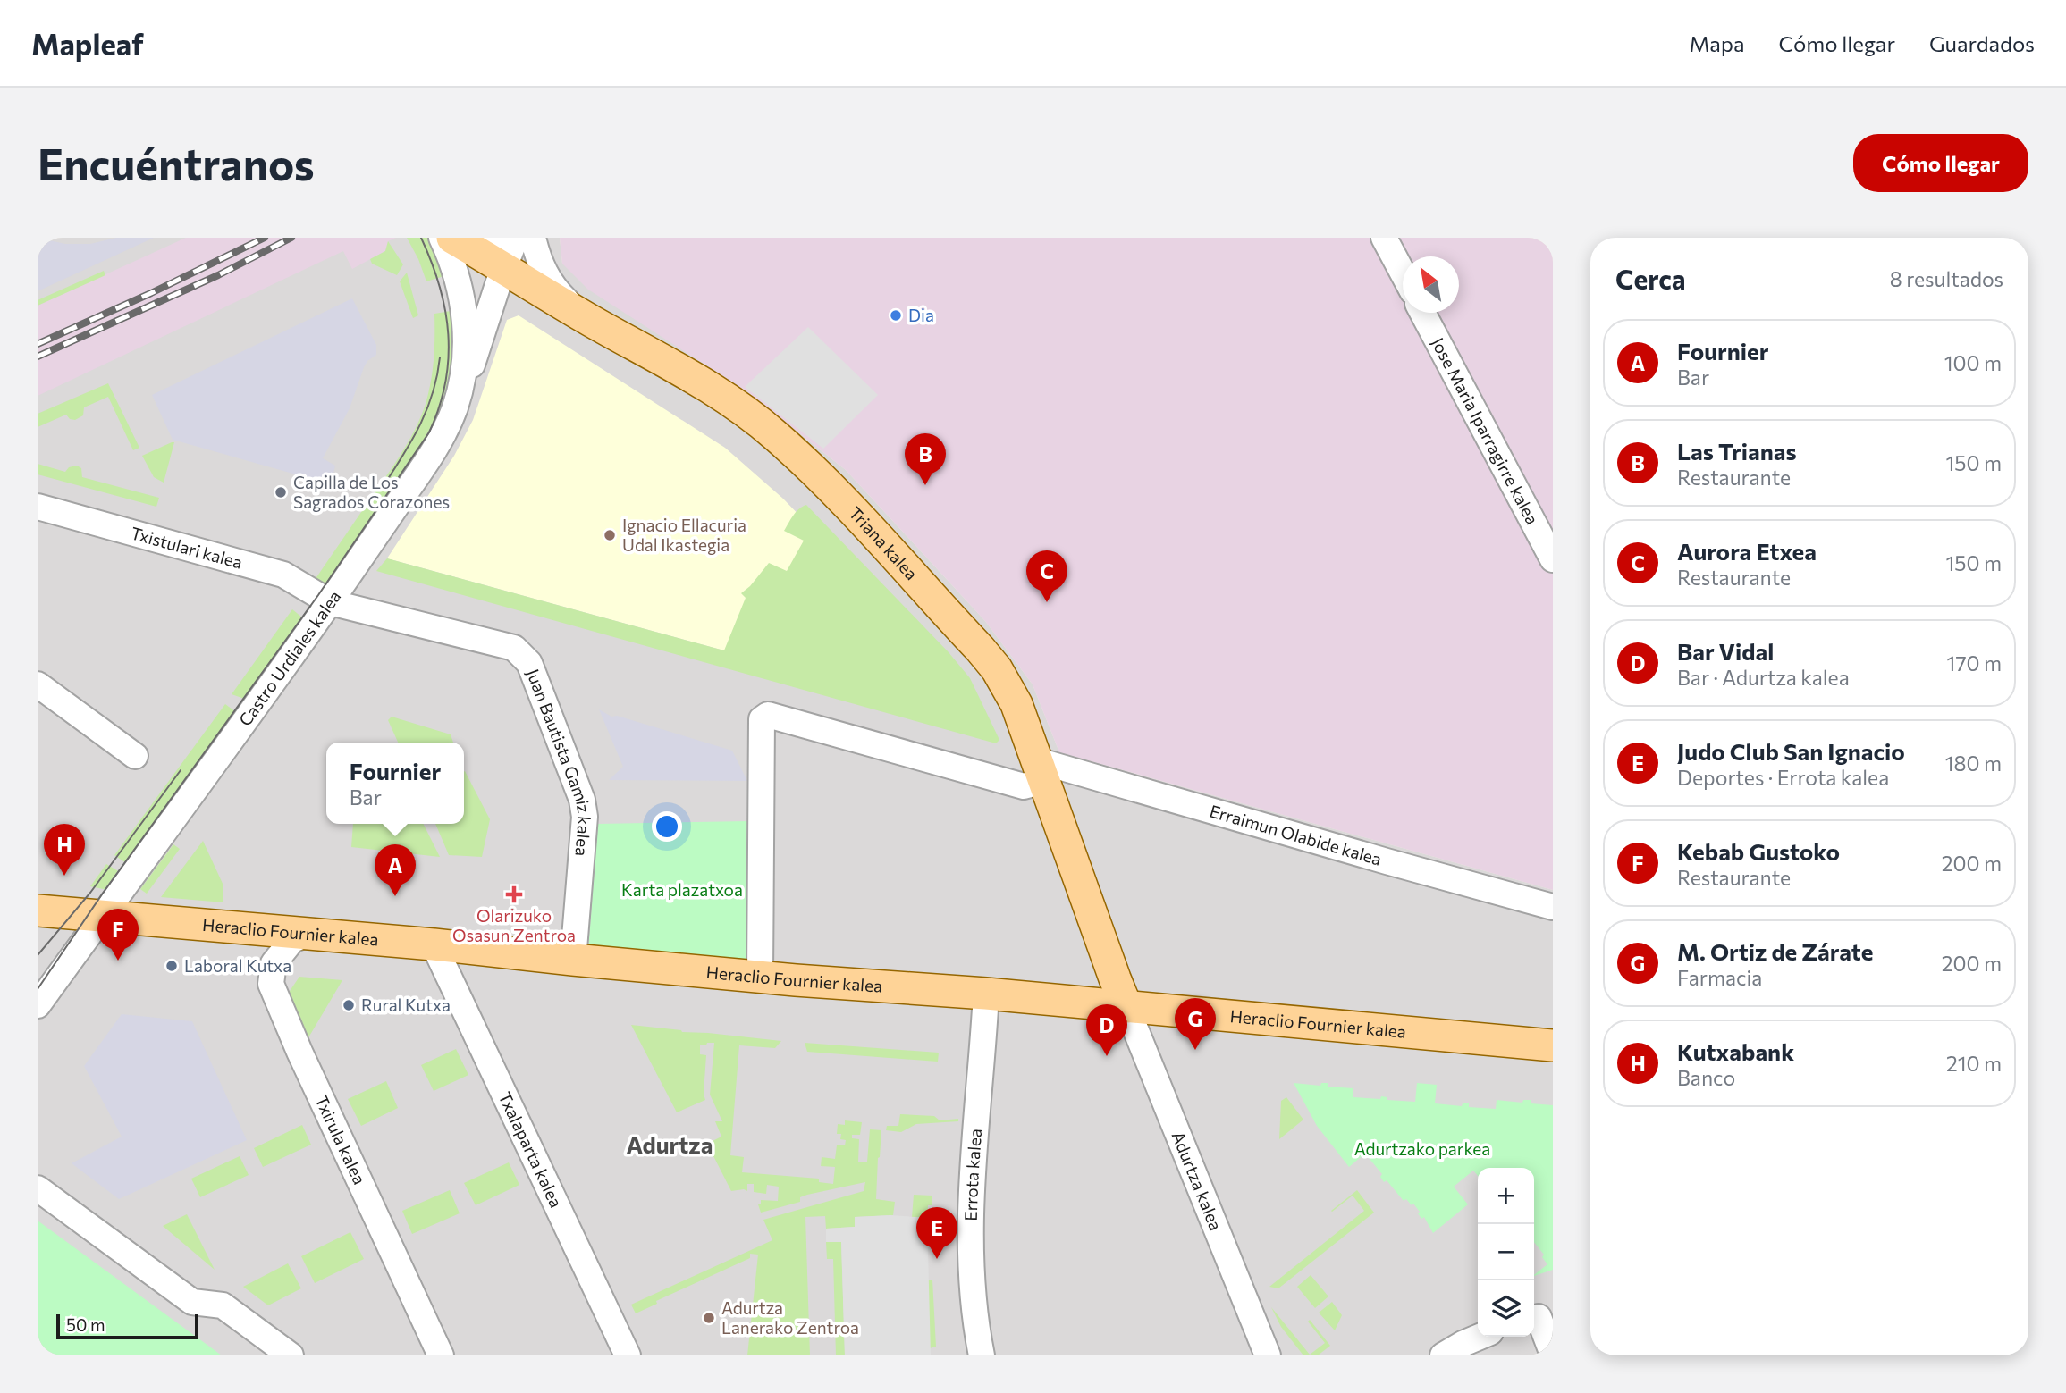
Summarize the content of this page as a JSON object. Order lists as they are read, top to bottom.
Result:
{
  "streets": {
    "main road": ["Triana kalea", "Heraclio Fournier kalea"],
    "street": [
      "Jose Maria Iparragirre kalea",
      "Txistulari kalea",
      "Castro Urdiales kalea",
      "Juan Bautista Gamiz kalea",
      "Erraimun Olabide kalea",
      "Txirula kalea",
      "Txalaparta kalea",
      "Errota kalea",
      "Adurtza kalea"
    ]
  },
  "crossings": [
    ["Triana kalea", "Castro Urdiales kalea"],
    ["Triana kalea", "Erraimun Olabide kalea"],
    ["Triana kalea", "Heraclio Fournier kalea"],
    ["Triana kalea", "Adurtza kalea"],
    ["Txistulari kalea", "Castro Urdiales kalea"],
    ["Txistulari kalea", "Juan Bautista Gamiz kalea"],
    ["Castro Urdiales kalea", "Juan Bautista Gamiz kalea"],
    ["Castro Urdiales kalea", "Heraclio Fournier kalea"],
    ["Juan Bautista Gamiz kalea", "Heraclio Fournier kalea"],
    ["Erraimun Olabide kalea", "Heraclio Fournier kalea"],
    ["Heraclio Fournier kalea", "Txirula kalea"],
    ["Heraclio Fournier kalea", "Txalaparta kalea"],
    ["Heraclio Fournier kalea", "Errota kalea"],
    ["Heraclio Fournier kalea", "Adurtza kalea"]
  ],
  "districts": ["Adurtza"],
  "parks": ["Karta plazatxoa", "Adurtzako parkea"],
  "places": {
    "other": [
      "Dia",
      "Capilla de Los Sagrados Corazones",
      "Ignacio Ellacuria Udal Ikastegia",
      "Laboral Kutxa",
      "Rural Kutxa",
      "Adurtza Lanerako Zentroa"
    ],
    "health": ["Olarizuko Osasun Zentroa"]
  },
  "scale_bar": "50 m",
  "north": "top left",
  "page": {
    "header": "Mapleaf",
    "nav": ["Mapa", "Cómo llegar", "Guardados"],
    "buttons": "Cómo llegar",
    "title": "Encuéntranos",
    "heading": ["Cerca", "8 resultados"],
    "list": [
      {
        "mark": "A",
        "name": "Fournier",
        "note": "Bar",
        "value": "100 m"
      },
      {
        "mark": "B",
        "name": "Las Trianas",
        "note": "Restaurante",
        "value": "150 m"
      },
      {
        "mark": "C",
        "name": "Aurora Etxea",
        "note": "Restaurante",
        "value": "150 m"
      },
      {
        "mark": "D",
        "name": "Bar Vidal",
        "note": "Bar · Adurtza kalea",
        "value": "170 m"
      },
      {
        "mark": "E",
        "name": "Judo Club San Ignacio",
        "note": "Deportes · Errota kalea",
        "value": "180 m"
      },
      {
        "mark": "F",
        "name": "Kebab Gustoko",
        "note": "Restaurante",
        "value": "200 m"
      },
      {
        "mark": "G",
        "name": "M. Ortiz de Zárate",
        "note": "Farmacia",
        "value": "200 m"
      },
      {
        "mark": "H",
        "name": "Kutxabank",
        "note": "Banco",
        "value": "210 m"
      }
    ],
    "pins": [
      "B",
      "C",
      "H",
      "A",
      "F",
      "G",
      "D",
      "E"
    ],
    "popup": ["Fournier", "Bar"],
    "map_buttons": ["+", "−"],
    "scale": "50 m"
  }
}
